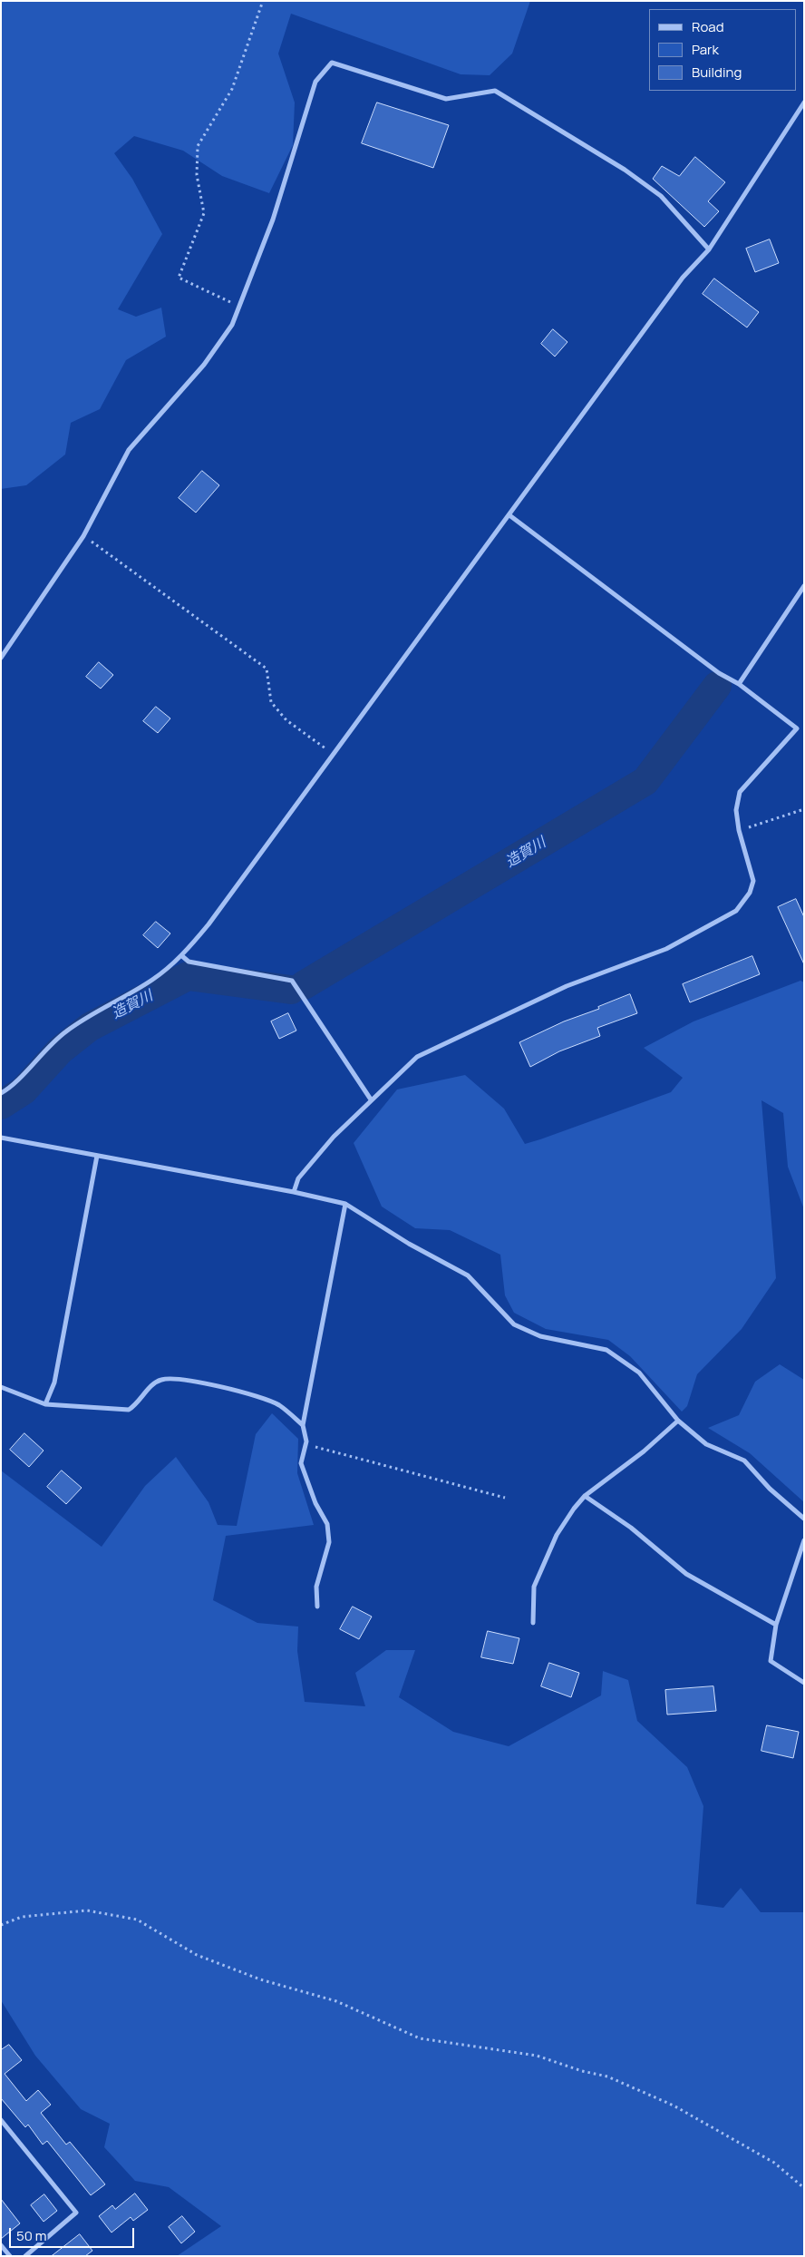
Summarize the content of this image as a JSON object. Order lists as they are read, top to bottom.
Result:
{
  "water": ["造賀川"],
  "legend": ["Road", "Park", "Building"],
  "scale_bar": "50 m"
}
